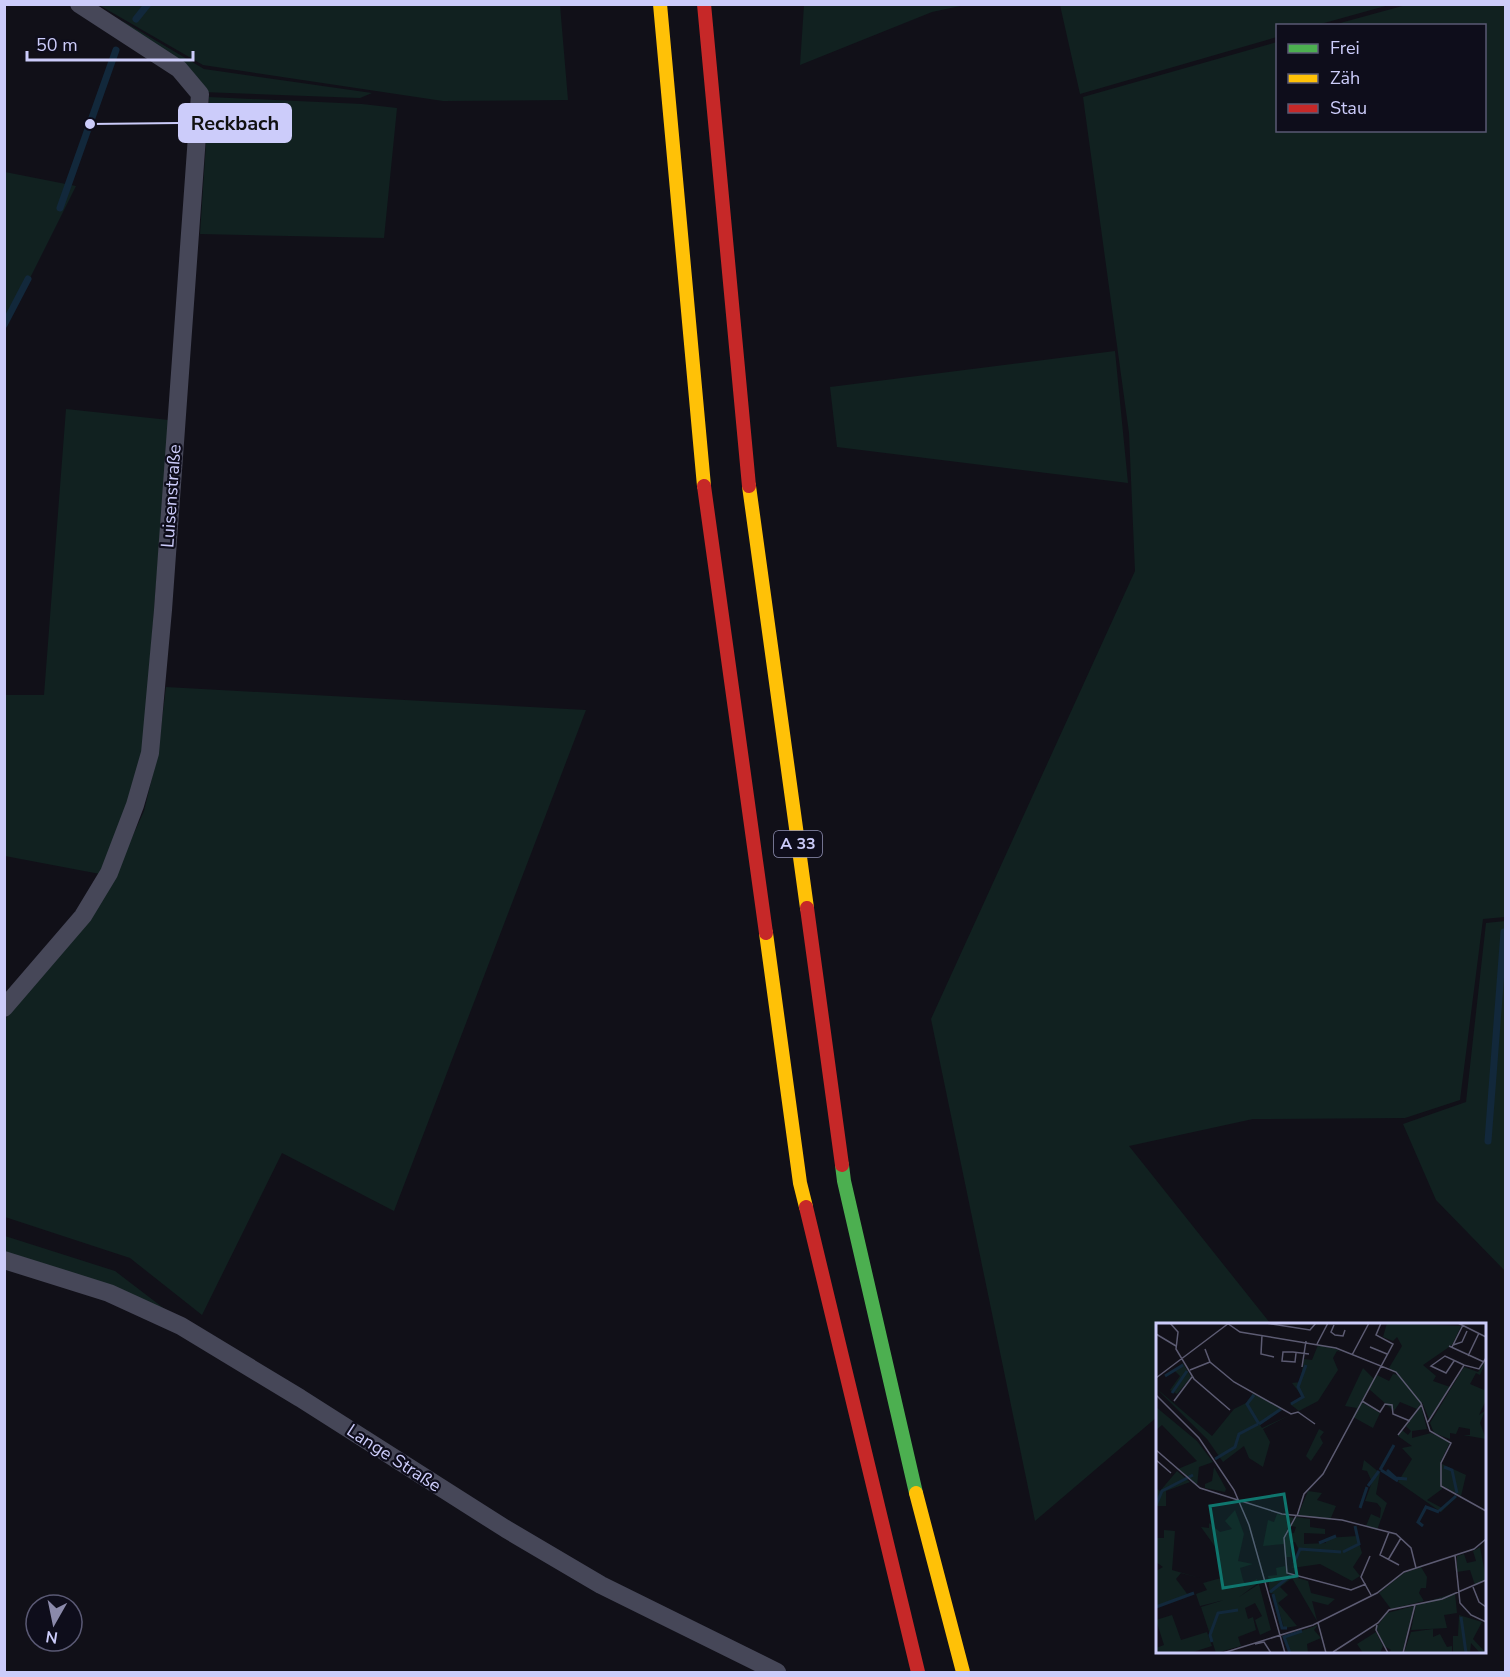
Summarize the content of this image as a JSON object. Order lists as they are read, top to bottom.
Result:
{
  "streets": {
    "highway": ["A 33"],
    "street": ["Luisenstraße", "Lange Straße"]
  },
  "places": ["Reckbach"],
  "legend": ["Frei", "Zäh", "Stau"],
  "scale_bar": "50 m",
  "north": "bottom"
}
